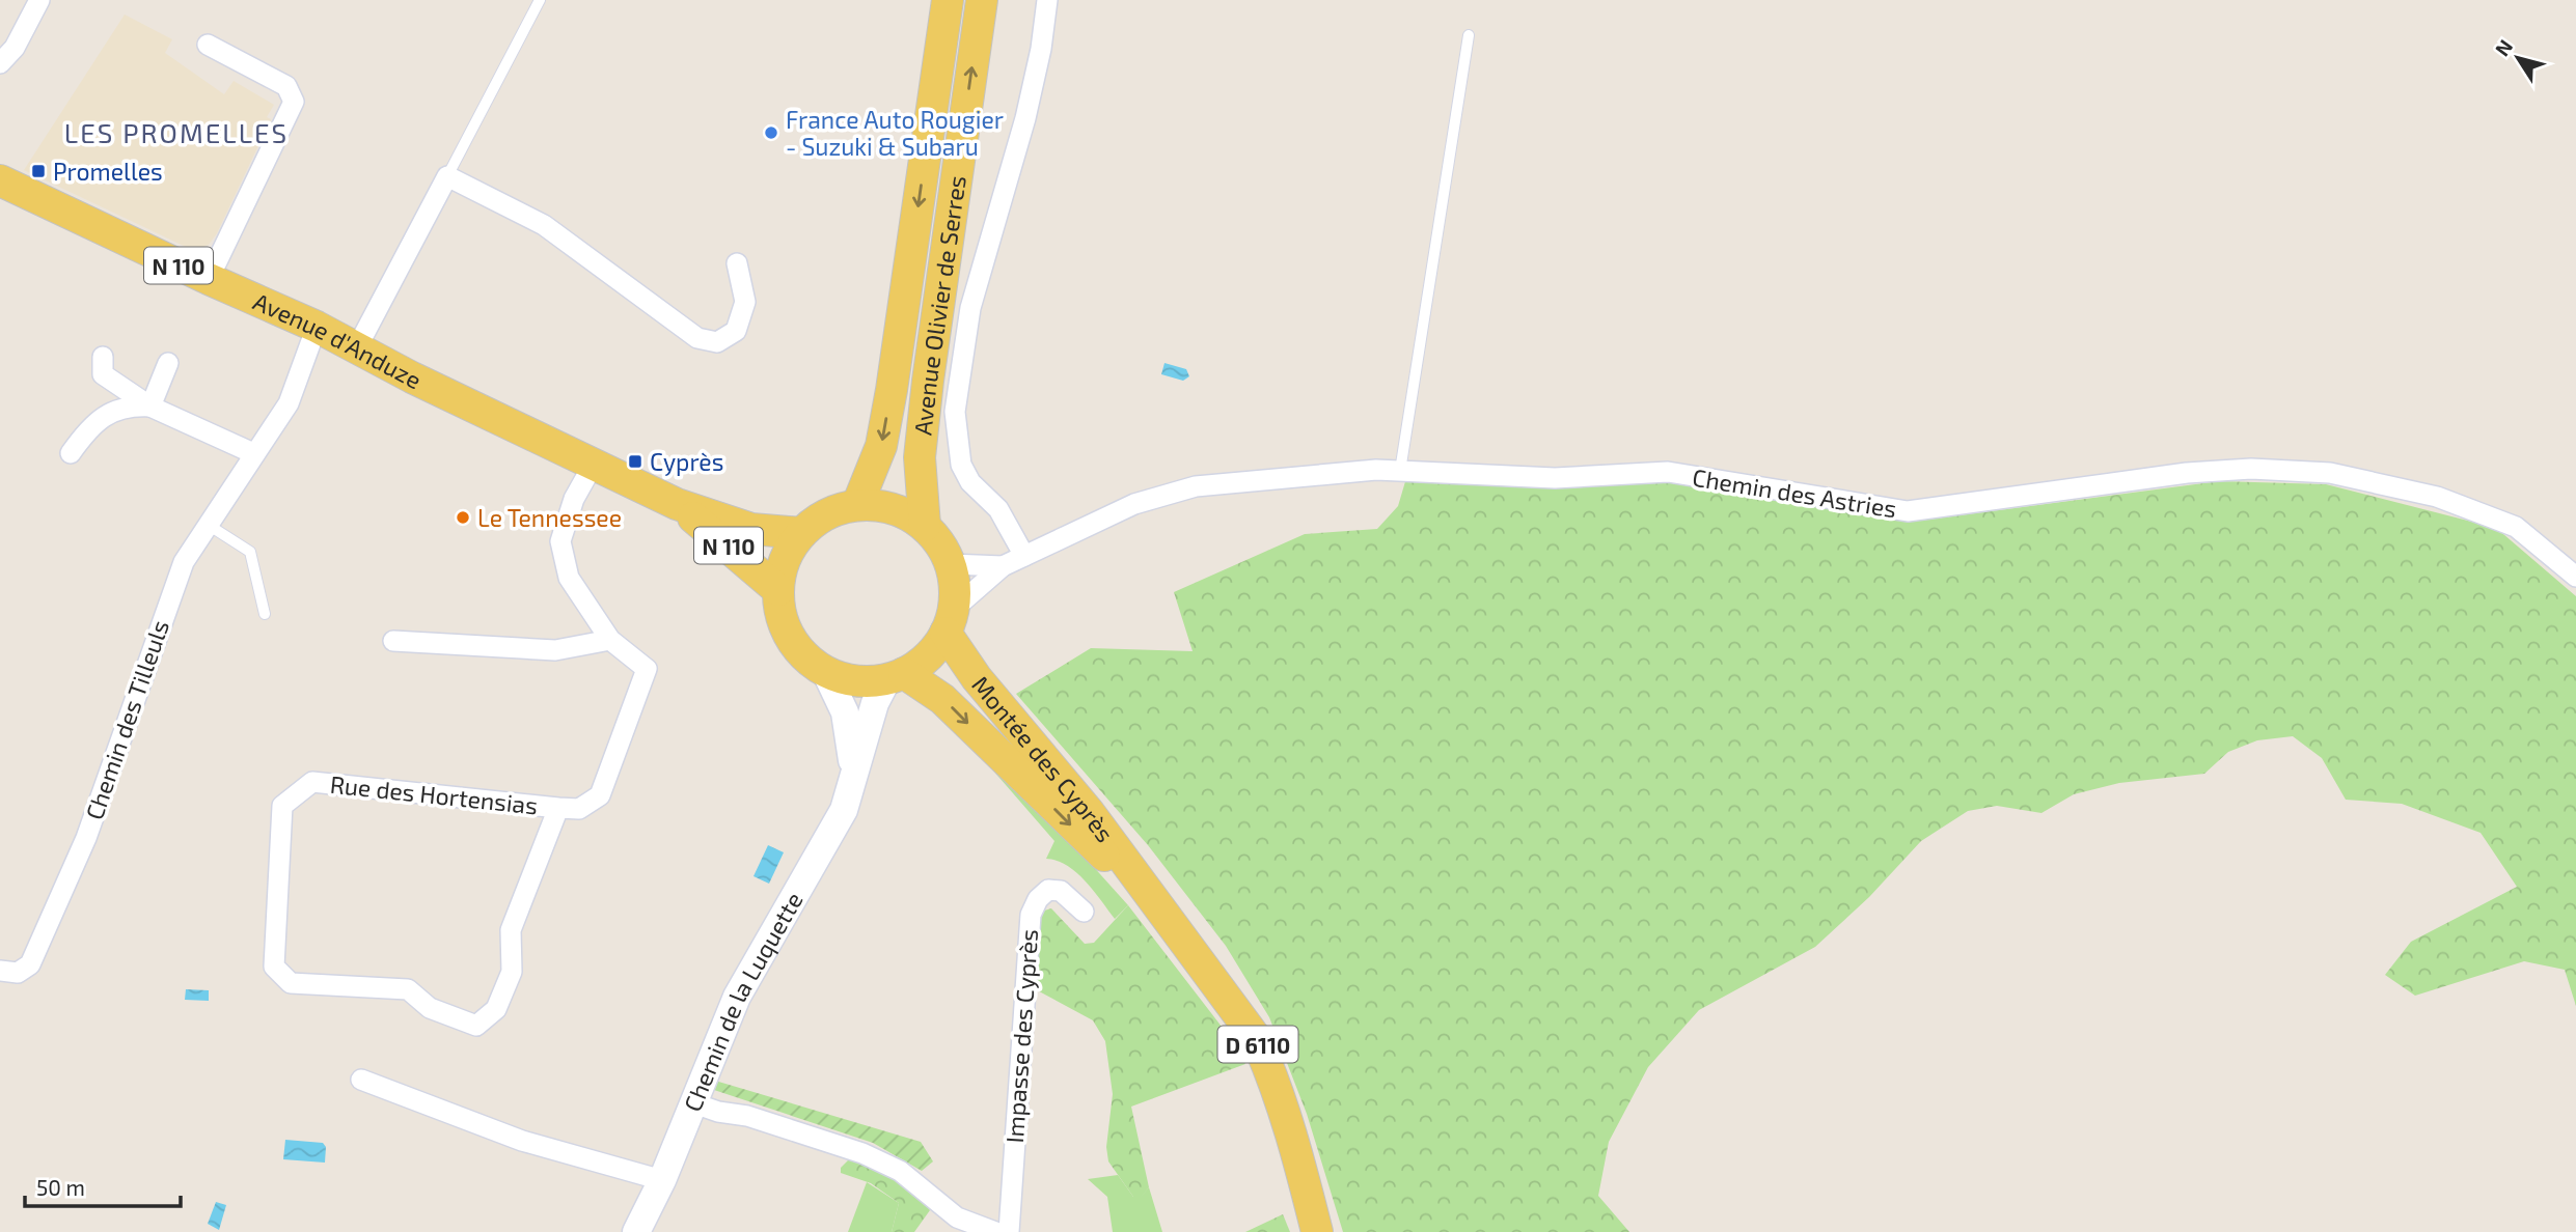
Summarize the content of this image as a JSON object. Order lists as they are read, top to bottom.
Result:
{
  "streets": {
    "main road": [
      "N 110",
      "Avenue Olivier de Serres",
      "Avenue d'Anduze",
      "Montée des Cyprès",
      "D 6110"
    ],
    "street": [
      "Chemin des Astries",
      "Chemin des Tilleuls",
      "Rue des Hortensias",
      "Chemin de la Luquette",
      "Impasse des Cyprès"
    ]
  },
  "crossings": [
    ["Avenue Olivier de Serres", "Avenue d'Anduze"],
    ["Avenue Olivier de Serres", "Chemin des Astries"],
    ["Avenue Olivier de Serres", "Montée des Cyprès"],
    ["Avenue Olivier de Serres", "Chemin de la Luquette"],
    ["Avenue d'Anduze", "Chemin des Astries"],
    ["Avenue d'Anduze", "Chemin des Tilleuls"],
    ["Avenue d'Anduze", "Montée des Cyprès"],
    ["Avenue d'Anduze", "Rue des Hortensias"],
    ["Avenue d'Anduze", "Chemin de la Luquette"],
    ["Chemin des Astries", "Montée des Cyprès"],
    ["Chemin des Astries", "Chemin de la Luquette"],
    ["Montée des Cyprès", "Chemin de la Luquette"]
  ],
  "districts": ["LES PROMELLES"],
  "places": {
    "other": ["France Auto Rougier - Suzuki & Subaru", "Le Tennessee"],
    "transit": ["Promelles", "Cyprès"]
  },
  "scale_bar": "50 m",
  "north": "top left"
}
